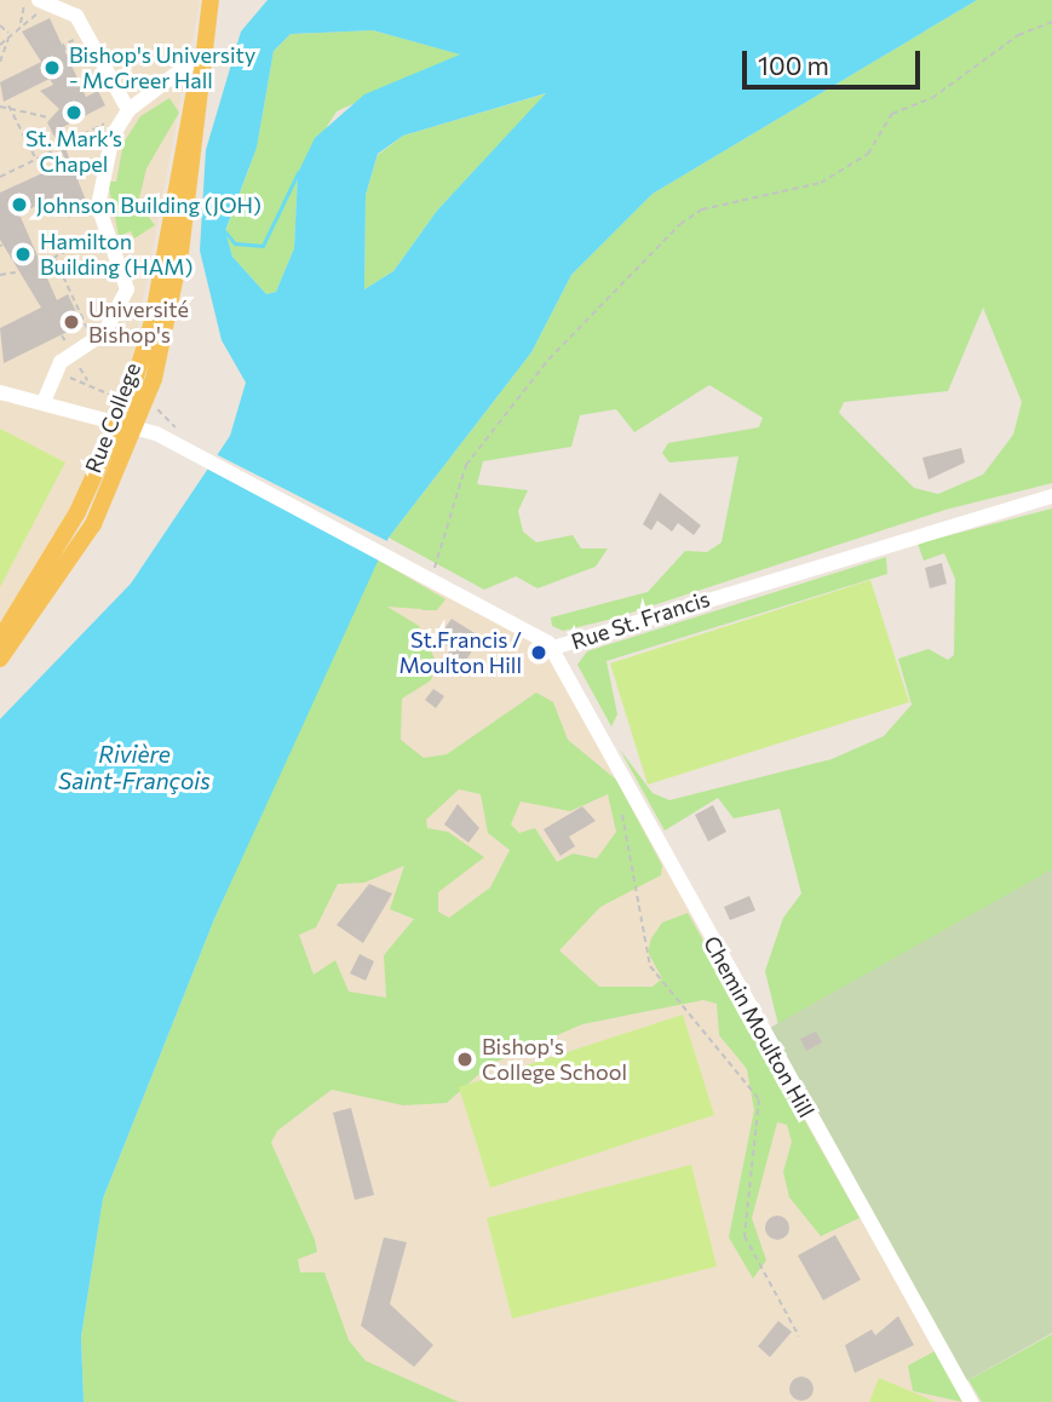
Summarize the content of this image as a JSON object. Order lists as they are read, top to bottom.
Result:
{
  "streets": {
    "main road": ["Rue College"],
    "street": ["Rue St. Francis", "Chemin Moulton Hill"]
  },
  "crossings": [
    ["Rue College", "Rue St. Francis"],
    ["Rue St. Francis", "Chemin Moulton Hill"]
  ],
  "water": ["Rivière Saint-François"],
  "places": [
    "Bishop's University - McGreer Hall",
    "St. Mark’s Chapel",
    "Johnson Building (JOH)",
    "Hamilton Building (HAM)",
    "Université Bishop's",
    "St.Francis / Moulton Hill",
    "Bishop's College School"
  ],
  "scale_bar": "100 m"
}
